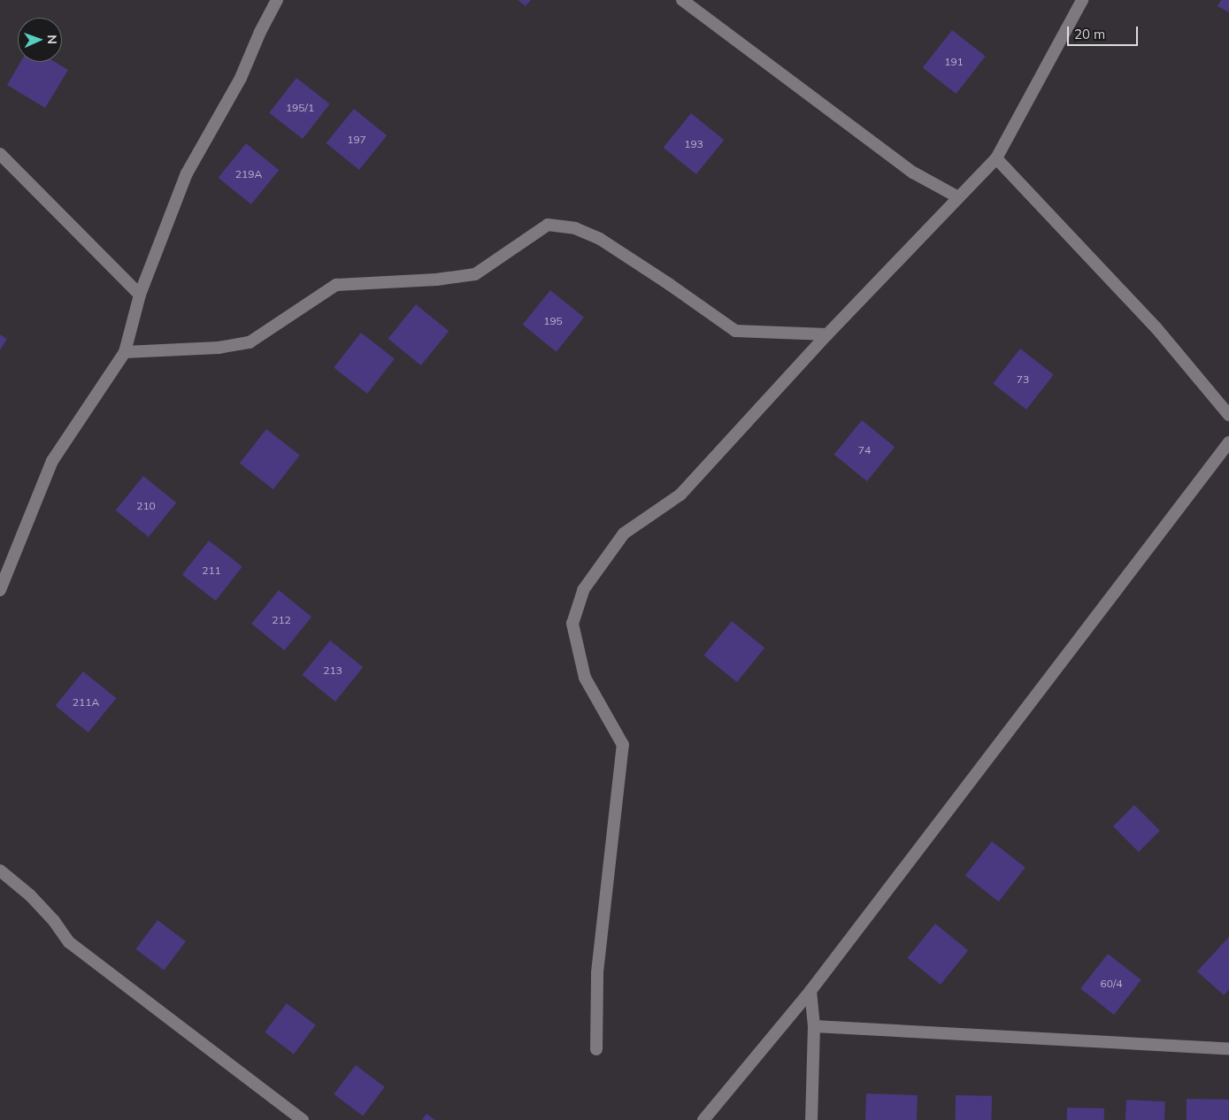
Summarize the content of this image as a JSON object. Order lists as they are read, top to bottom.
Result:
{
  "house_numbers": [
    "191",
    "195/1",
    "197",
    "193",
    "219А",
    "195",
    "73",
    "74",
    "210",
    "211",
    "212",
    "213",
    "211А",
    "60/4"
  ],
  "scale_bar": "20 m",
  "north": "right"
}
